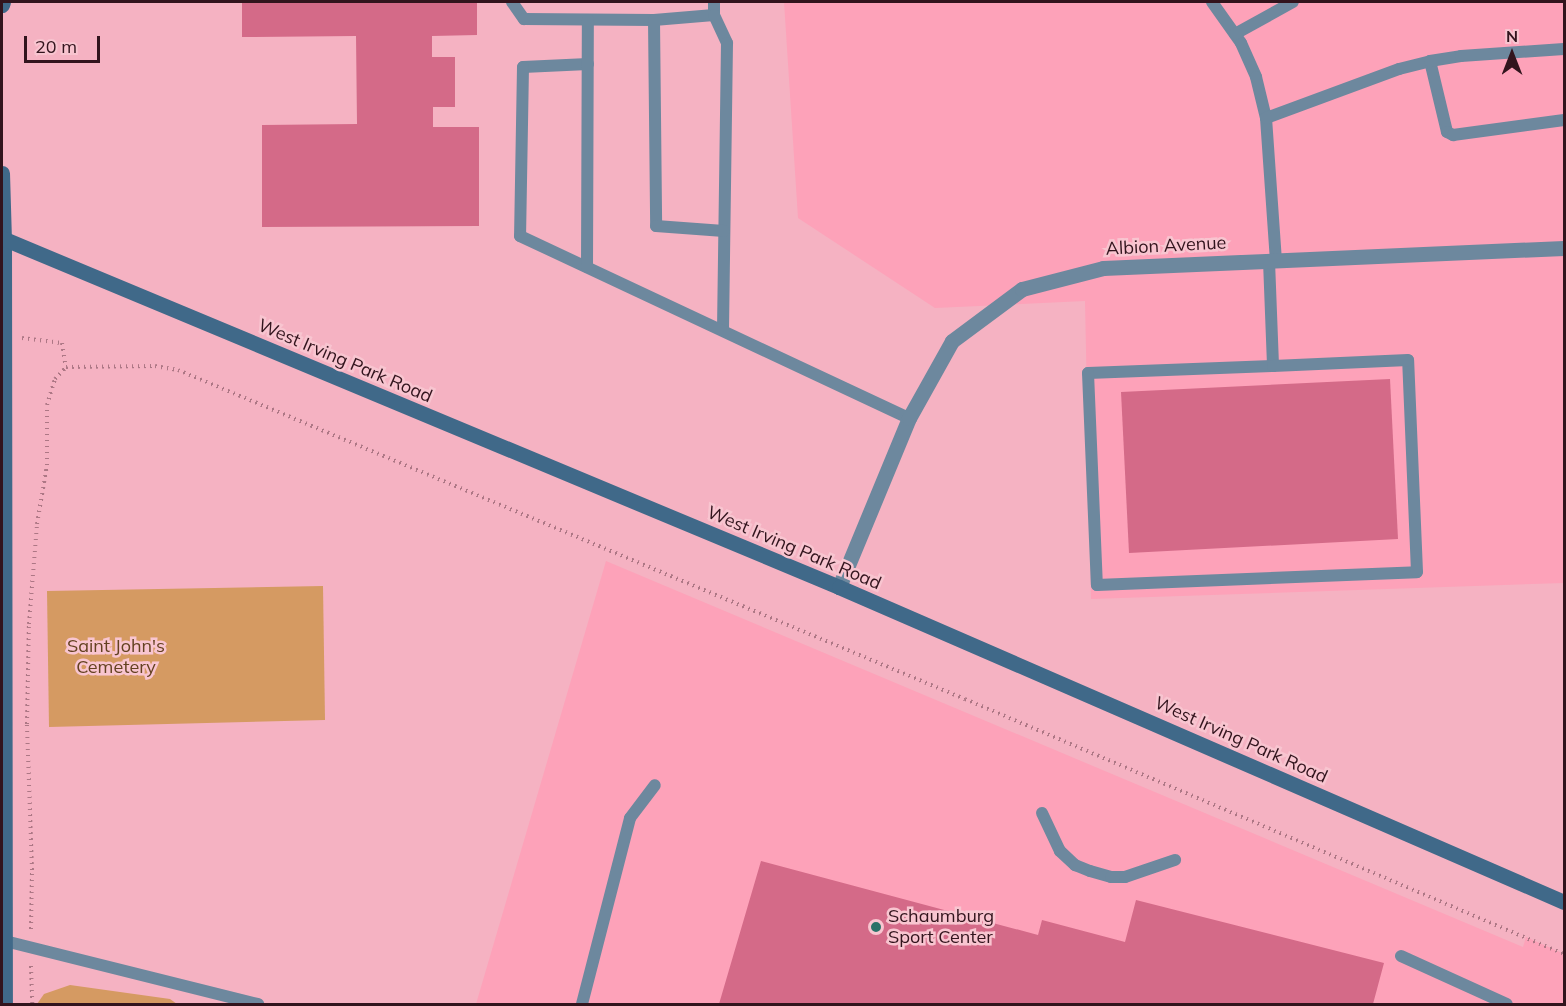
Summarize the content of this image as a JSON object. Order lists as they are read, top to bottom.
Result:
{
  "streets": {
    "main road": ["West Irving Park Road"],
    "street": ["Albion Avenue"]
  },
  "crossings": [
    ["Albion Avenue", "West Irving Park Road"]
  ],
  "parks": ["Saint John's Cemetery"],
  "places": ["Schaumburg Sport Center"],
  "scale_bar": "20 m",
  "north": "top"
}
